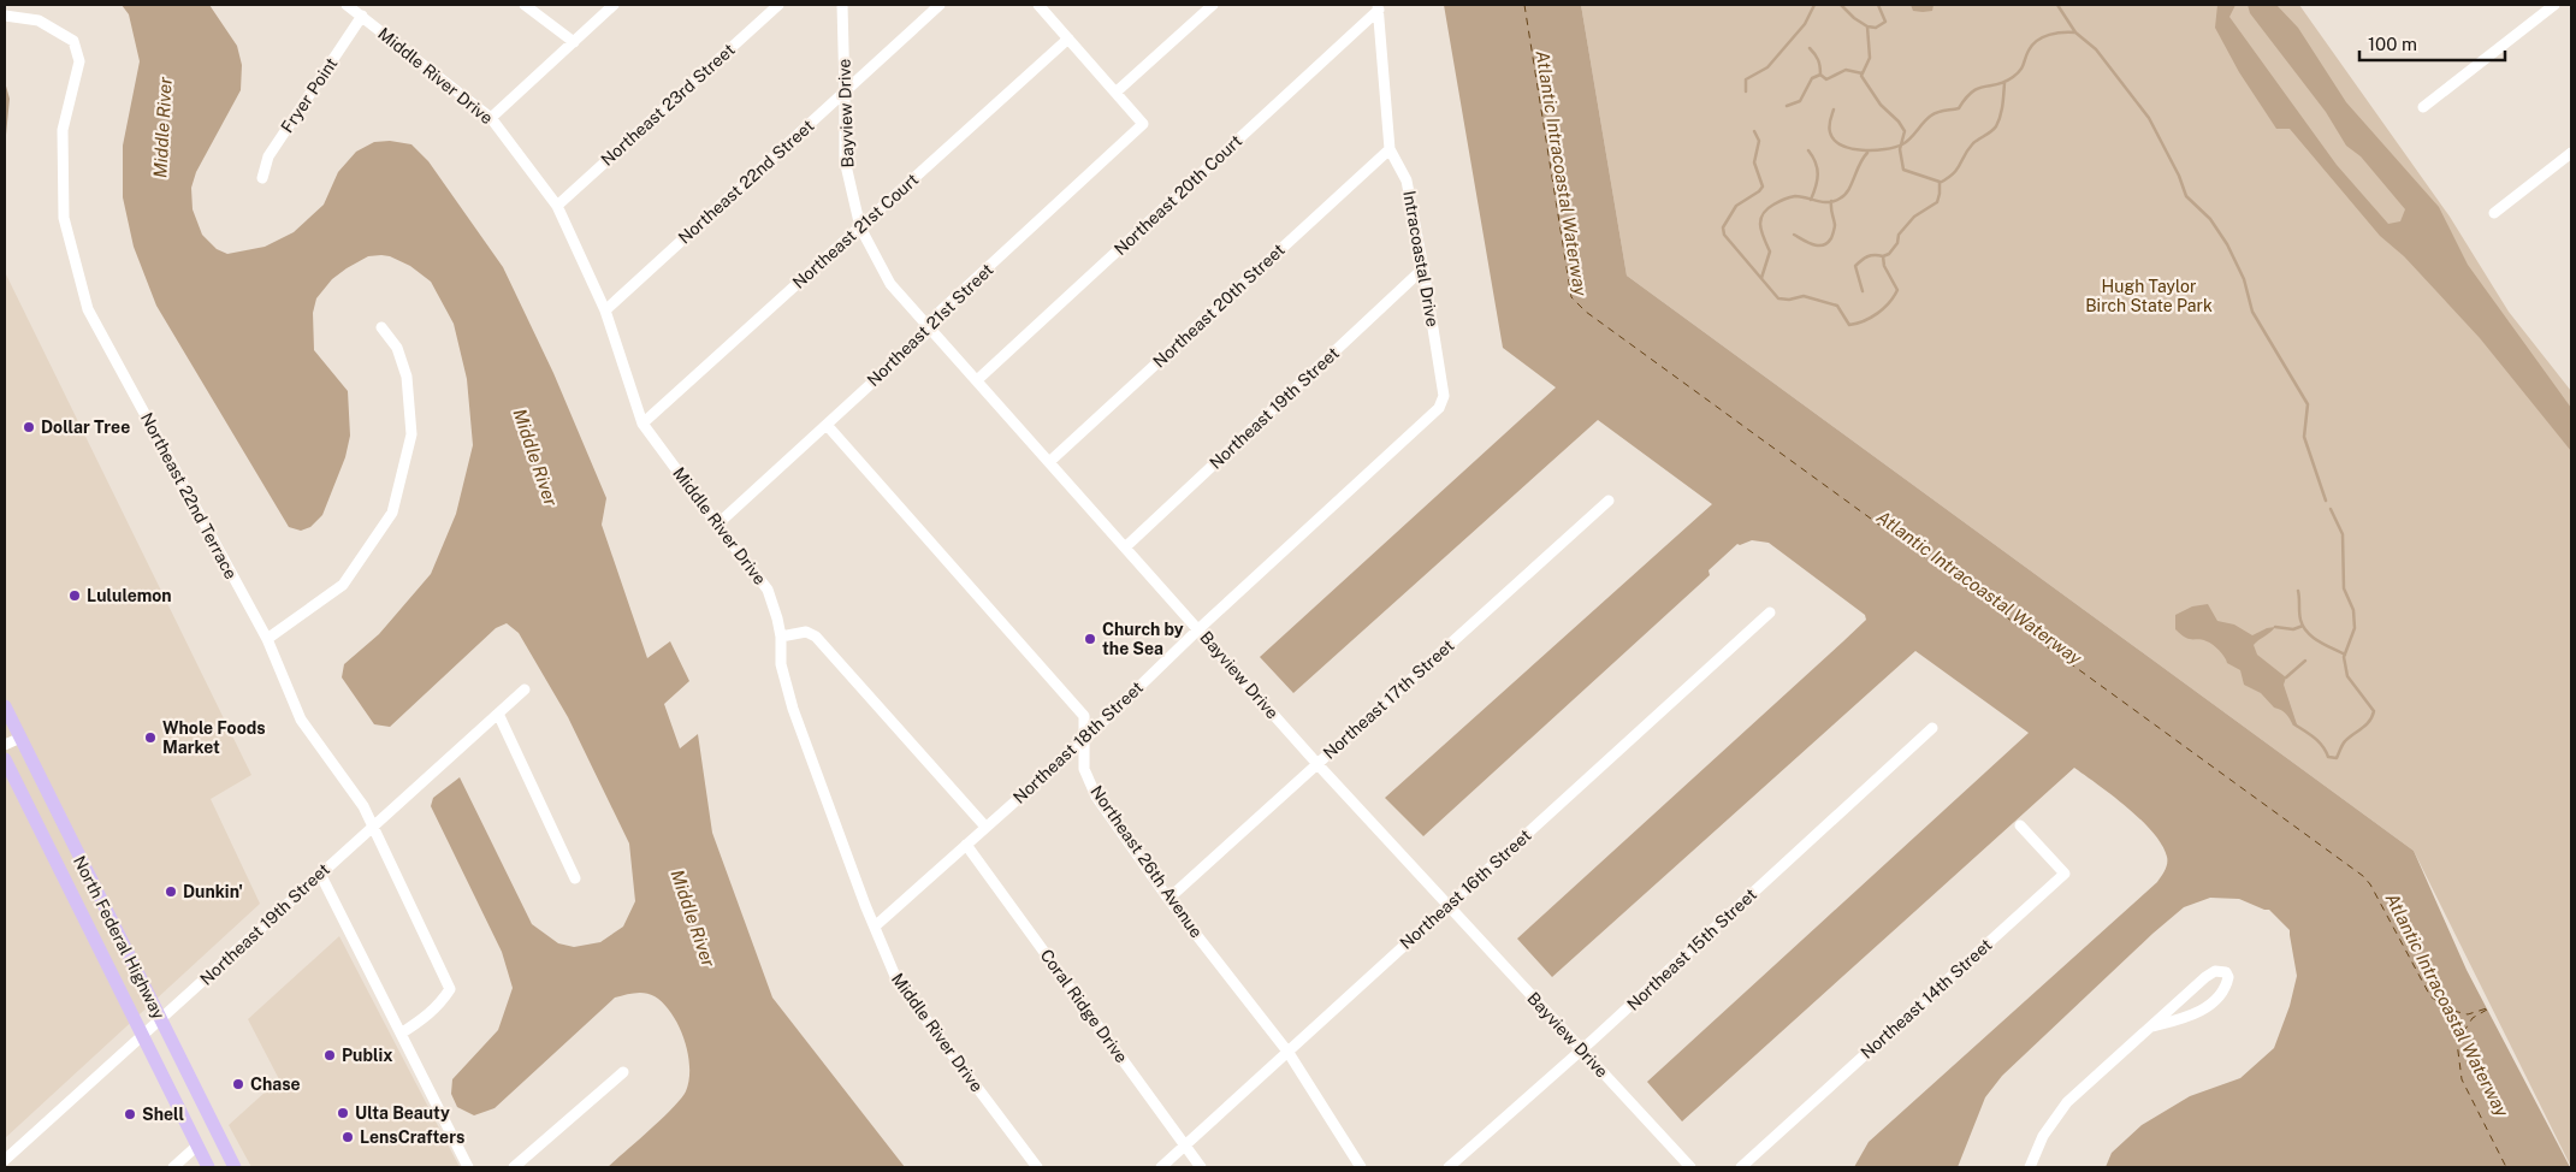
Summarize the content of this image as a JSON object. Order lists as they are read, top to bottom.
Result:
{
  "streets": {
    "main road": ["North Federal Highway"],
    "street": [
      "Middle River Drive",
      "Fryer Point",
      "Northeast 23rd Street",
      "Bayview Drive",
      "Northeast 22nd Street",
      "Northeast 20th Court",
      "Northeast 21st Court",
      "Intracoastal Drive",
      "Northeast 20th Street",
      "Northeast 21st Street",
      "Northeast 19th Street",
      "Northeast 22nd Terrace",
      "Northeast 17th Street",
      "Northeast 18th Street",
      "Northeast 26th Avenue",
      "Northeast 16th Street",
      "Northeast 15th Street",
      "Northeast 14th Street",
      "Coral Ridge Drive"
    ]
  },
  "crossings": [
    ["Middle River Drive", "Fryer Point"],
    ["Middle River Drive", "Northeast 23rd Street"],
    ["Middle River Drive", "Northeast 22nd Street"],
    ["Middle River Drive", "Northeast 21st Court"],
    ["Middle River Drive", "Northeast 21st Street"],
    ["Middle River Drive", "Northeast 18th Street"],
    ["Bayview Drive", "Northeast 22nd Street"],
    ["Bayview Drive", "Northeast 20th Court"],
    ["Bayview Drive", "Northeast 21st Court"],
    ["Bayview Drive", "Northeast 20th Street"],
    ["Bayview Drive", "Northeast 21st Street"],
    ["Bayview Drive", "Northeast 19th Street"],
    ["Bayview Drive", "Northeast 17th Street"],
    ["Bayview Drive", "Northeast 18th Street"],
    ["Bayview Drive", "Northeast 16th Street"],
    ["Bayview Drive", "Northeast 15th Street"],
    ["Northeast 20th Court", "Intracoastal Drive"],
    ["Intracoastal Drive", "Northeast 20th Street"],
    ["Intracoastal Drive", "Northeast 19th Street"],
    ["Intracoastal Drive", "Northeast 18th Street"],
    ["Northeast 21st Street", "Northeast 26th Avenue"],
    ["Northeast 19th Street", "Northeast 22nd Terrace"],
    ["Northeast 19th Street", "North Federal Highway"],
    ["Northeast 17th Street", "Northeast 26th Avenue"],
    ["Northeast 18th Street", "Northeast 26th Avenue"],
    ["Northeast 18th Street", "Coral Ridge Drive"],
    ["Northeast 26th Avenue", "Northeast 16th Street"],
    ["Northeast 16th Street", "Coral Ridge Drive"]
  ],
  "water": ["Middle River", "Atlantic Intracoastal Waterway"],
  "parks": ["Hugh Taylor Birch State Park"],
  "places": [
    "Dollar Tree",
    "Lululemon",
    "Church by the Sea",
    "Whole Foods Market",
    "Dunkin'",
    "Publix",
    "Chase",
    "Ulta Beauty",
    "Shell",
    "LensCrafters"
  ],
  "scale_bar": "100 m"
}
